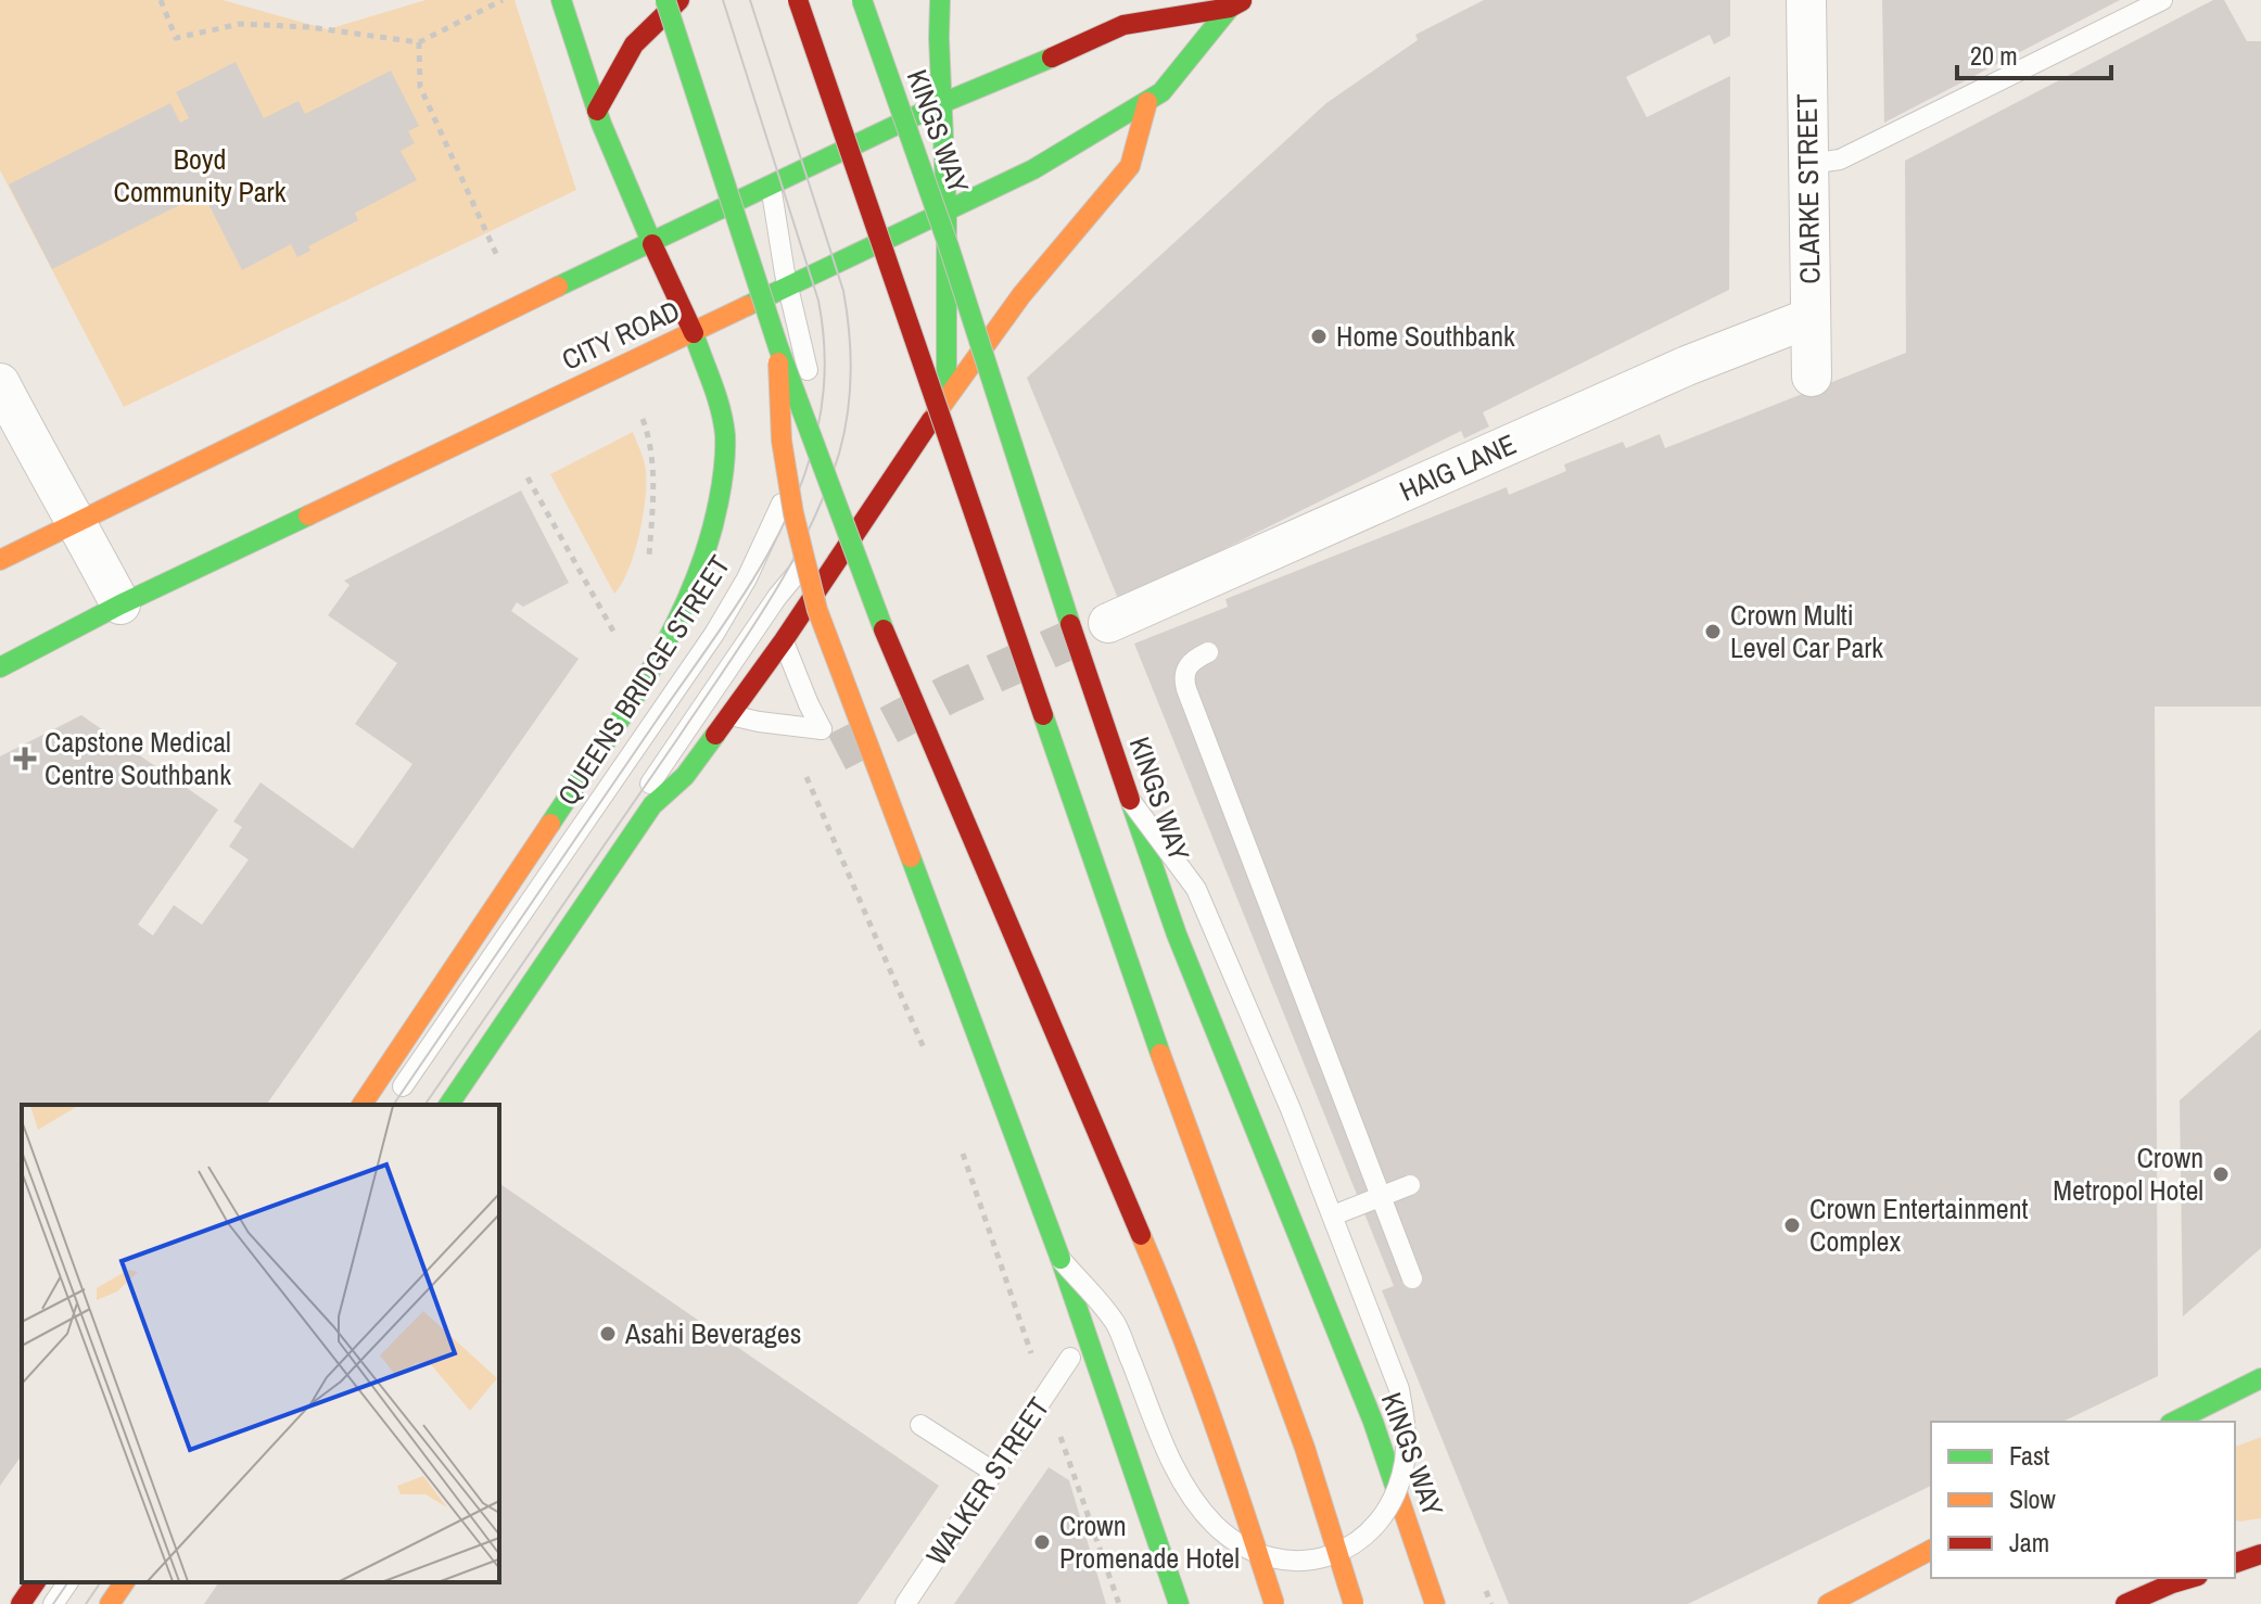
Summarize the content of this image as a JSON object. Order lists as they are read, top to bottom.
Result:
{
  "streets": {
    "main road": ["KINGS WAY", "CITY ROAD", "QUEENS BRIDGE STREET"],
    "street": ["CLARKE STREET", "HAIG LANE"],
    "lane": ["WALKER STREET"]
  },
  "crossings": [
    ["CLARKE STREET", "HAIG LANE"],
    ["CITY ROAD", "QUEENS BRIDGE STREET"]
  ],
  "parks": ["Boyd Community Park"],
  "places": {
    "other": [
      "Home Southbank",
      "Crown Multi Level Car Park",
      "Crown Metropol Hotel",
      "Crown Entertainment Complex",
      "Asahi Beverages",
      "Crown Promenade Hotel"
    ],
    "health": ["Capstone Medical Centre Southbank"]
  },
  "legend": ["Fast", "Slow", "Jam"],
  "scale_bar": "20 m"
}
